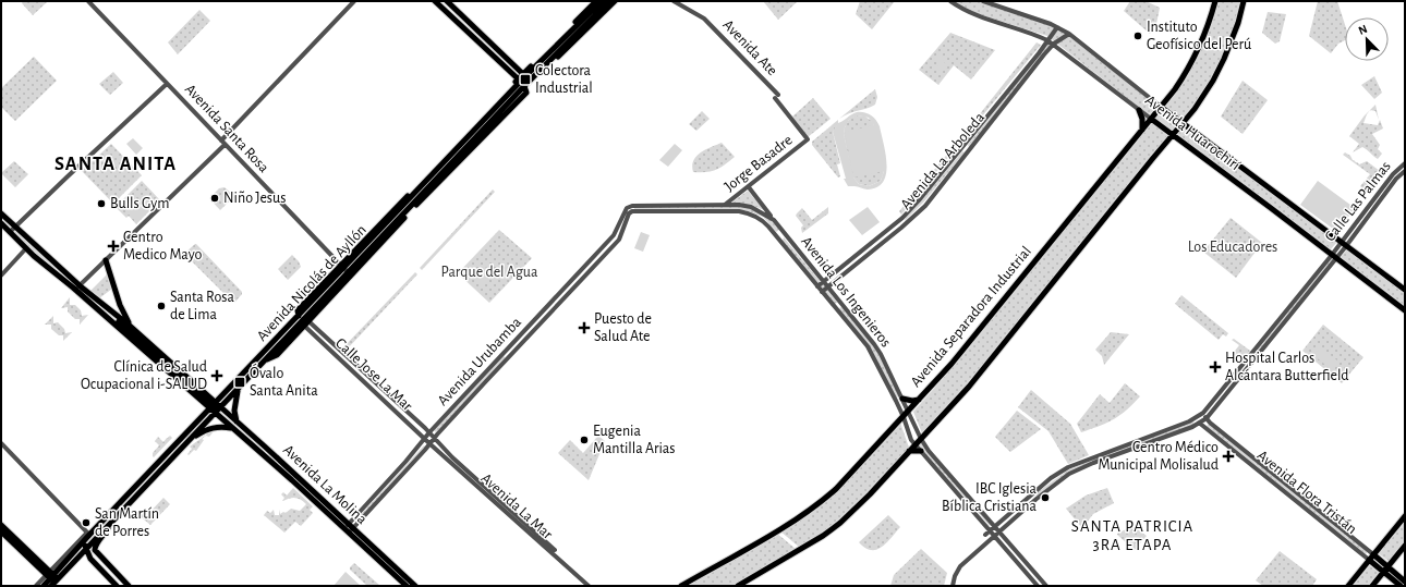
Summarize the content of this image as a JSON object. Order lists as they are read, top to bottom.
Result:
{
  "streets": {
    "main road": [
      "Avenida Huarochirí",
      "Avenida Nicolás de Ayllón",
      "Avenida Separadora Industrial",
      "Avenida La Molina",
      "Avenida Flora Tristán"
    ],
    "street": [
      "Avenida Ate",
      "Avenida Santa Rosa",
      "Avenida La Arboleda",
      "Jorge Basadre",
      "Calle Las Palmas",
      "Avenida Los Ingenieros",
      "Avenida Urubamba",
      "Calle Jose La Mar",
      "Avenida La Mar"
    ]
  },
  "crossings": [
    ["Avenida Ate", "Jorge Basadre"],
    ["Avenida Santa Rosa", "Avenida Nicolás de Ayllón"],
    ["Avenida Huarochirí", "Avenida La Arboleda"],
    ["Avenida Huarochirí", "Calle Las Palmas"],
    ["Avenida Huarochirí", "Avenida Separadora Industrial"],
    ["Avenida La Arboleda", "Avenida Los Ingenieros"],
    ["Jorge Basadre", "Avenida Los Ingenieros"],
    ["Avenida Nicolás de Ayllón", "Calle Jose La Mar"],
    ["Avenida Nicolás de Ayllón", "Avenida La Molina"],
    ["Avenida Los Ingenieros", "Avenida Separadora Industrial"],
    ["Avenida Los Ingenieros", "Avenida Urubamba"],
    ["Avenida Urubamba", "Calle Jose La Mar"],
    ["Avenida Urubamba", "Avenida La Molina"],
    ["Avenida Urubamba", "Avenida La Mar"],
    ["Calle Jose La Mar", "Avenida La Mar"]
  ],
  "districts": ["SANTA ANITA", "SANTA PATRICIA 3RA ETAPA"],
  "parks": ["Los Educadores", "Parque del Agua"],
  "places": {
    "other": [
      "Instituto Geofísico del Perú",
      "Niño Jesus",
      "Bulls Gym",
      "Santa Rosa de Lima",
      "Eugenia Mantilla Arias",
      "IBC Iglesia Bíblica Cristiana",
      "San Martín de Porres"
    ],
    "transit": ["Colectora Industrial", "Óvalo Santa Anita"],
    "health": [
      "Centro Medico Mayo",
      "Puesto de Salud Ate",
      "Hospital Carlos Alcántara Butterfield",
      "Clínica de Salud Ocupacional i-SALUD",
      "Centro Médico Municipal Molisalud"
    ]
  },
  "north": "top left"
}
